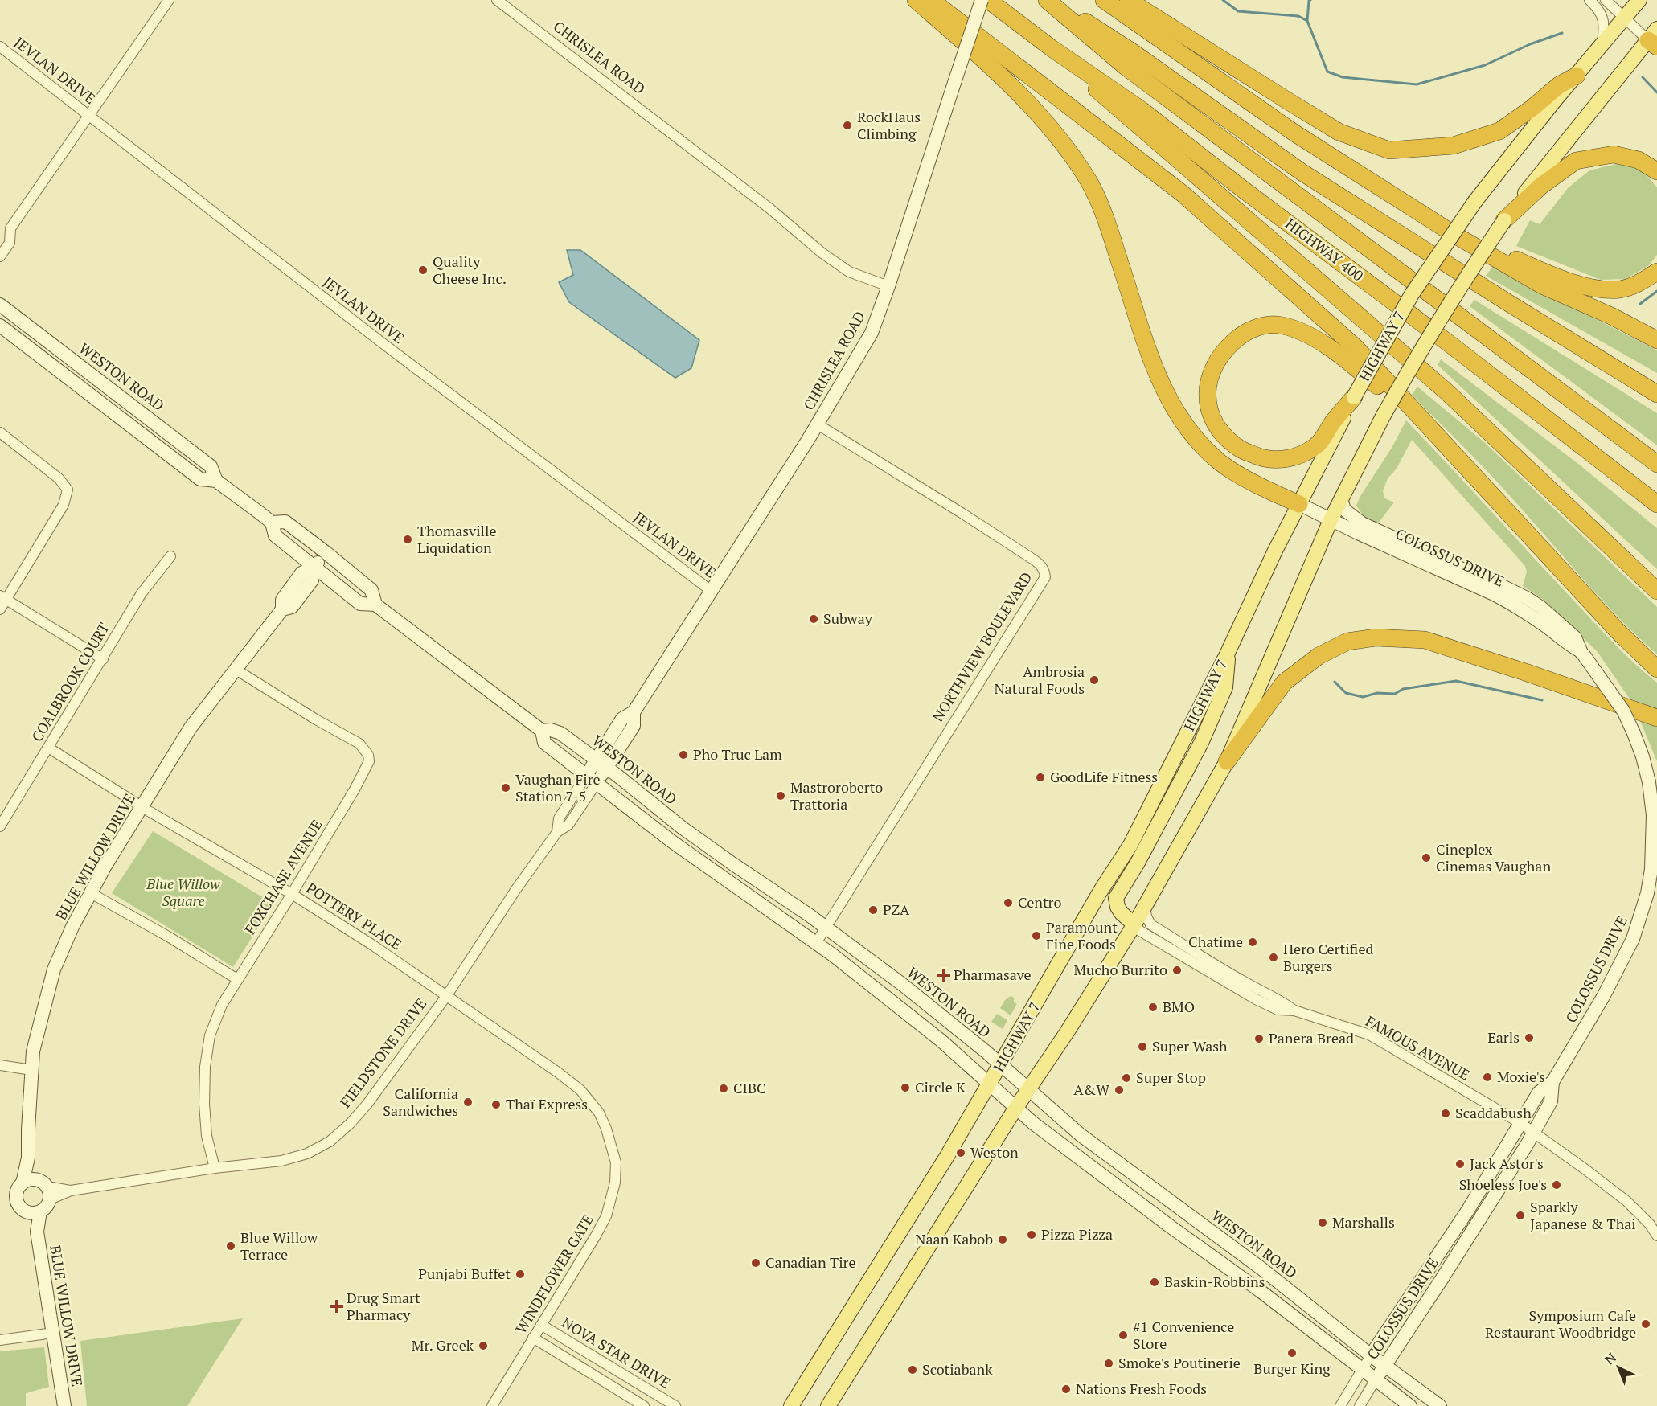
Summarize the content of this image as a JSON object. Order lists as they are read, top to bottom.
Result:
{
  "streets": {
    "highway": ["HIGHWAY 400"],
    "main road": ["HIGHWAY 7"],
    "street": [
      "CHRISLEA ROAD",
      "JEVLAN DRIVE",
      "WESTON ROAD",
      "COLOSSUS DRIVE",
      "NORTHVIEW BOULEVARD",
      "COALBROOK COURT",
      "BLUE WILLOW DRIVE",
      "FOXCHASE AVENUE",
      "POTTERY PLACE",
      "FAMOUS AVENUE",
      "FIELDSTONE DRIVE",
      "WINDFLOWER GATE",
      "NOVA STAR DRIVE"
    ]
  },
  "crossings": [
    ["CHRISLEA ROAD", "JEVLAN DRIVE"],
    ["CHRISLEA ROAD", "WESTON ROAD"],
    ["CHRISLEA ROAD", "NORTHVIEW BOULEVARD"],
    ["CHRISLEA ROAD", "FIELDSTONE DRIVE"],
    ["HIGHWAY 7", "WESTON ROAD"],
    ["HIGHWAY 7", "COLOSSUS DRIVE"],
    ["WESTON ROAD", "COLOSSUS DRIVE"],
    ["WESTON ROAD", "NORTHVIEW BOULEVARD"],
    ["WESTON ROAD", "BLUE WILLOW DRIVE"],
    ["WESTON ROAD", "FIELDSTONE DRIVE"],
    ["COLOSSUS DRIVE", "FAMOUS AVENUE"],
    ["COALBROOK COURT", "POTTERY PLACE"],
    ["BLUE WILLOW DRIVE", "FOXCHASE AVENUE"],
    ["BLUE WILLOW DRIVE", "POTTERY PLACE"],
    ["BLUE WILLOW DRIVE", "FIELDSTONE DRIVE"],
    ["FOXCHASE AVENUE", "POTTERY PLACE"],
    ["FOXCHASE AVENUE", "FIELDSTONE DRIVE"],
    ["POTTERY PLACE", "FIELDSTONE DRIVE"],
    ["POTTERY PLACE", "WINDFLOWER GATE"],
    ["FIELDSTONE DRIVE", "WINDFLOWER GATE"],
    ["WINDFLOWER GATE", "NOVA STAR DRIVE"]
  ],
  "parks": ["Blue Willow Square"],
  "places": {
    "other": [
      "RockHaus Climbing",
      "Quality Cheese Inc.",
      "Thomasville Liquidation",
      "Subway",
      "Ambrosia Natural Foods",
      "Pho Truc Lam",
      "GoodLife Fitness",
      "Vaughan Fire Station 7-5",
      "Mastroroberto Trattoria",
      "Cineplex Cinemas Vaughan",
      "Centro",
      "PZA",
      "Paramount Fine Foods",
      "Chatime",
      "Hero Certified Burgers",
      "Mucho Burrito",
      "BMO",
      "Earls",
      "Panera Bread",
      "Super Wash",
      "Moxie's",
      "Super Stop",
      "Circle K",
      "CIBC",
      "A&W",
      "California Sandwiches",
      "Thaï Express",
      "Scaddabush",
      "Weston",
      "Jack Astor's",
      "Shoeless Joe's",
      "Sparkly Japanese & Thai",
      "Marshalls",
      "Pizza Pizza",
      "Naan Kabob",
      "Blue Willow Terrace",
      "Canadian Tire",
      "Punjabi Buffet",
      "Baskin-Robbins",
      "Symposium Cafe Restaurant Woodbridge",
      "#1 Convenience Store",
      "Mr. Greek",
      "Burger King",
      "Smoke's Poutinerie",
      "Scotiabank",
      "Nations Fresh Foods"
    ],
    "health": ["Pharmasave", "Drug Smart Pharmacy"]
  },
  "north": "top left"
}
